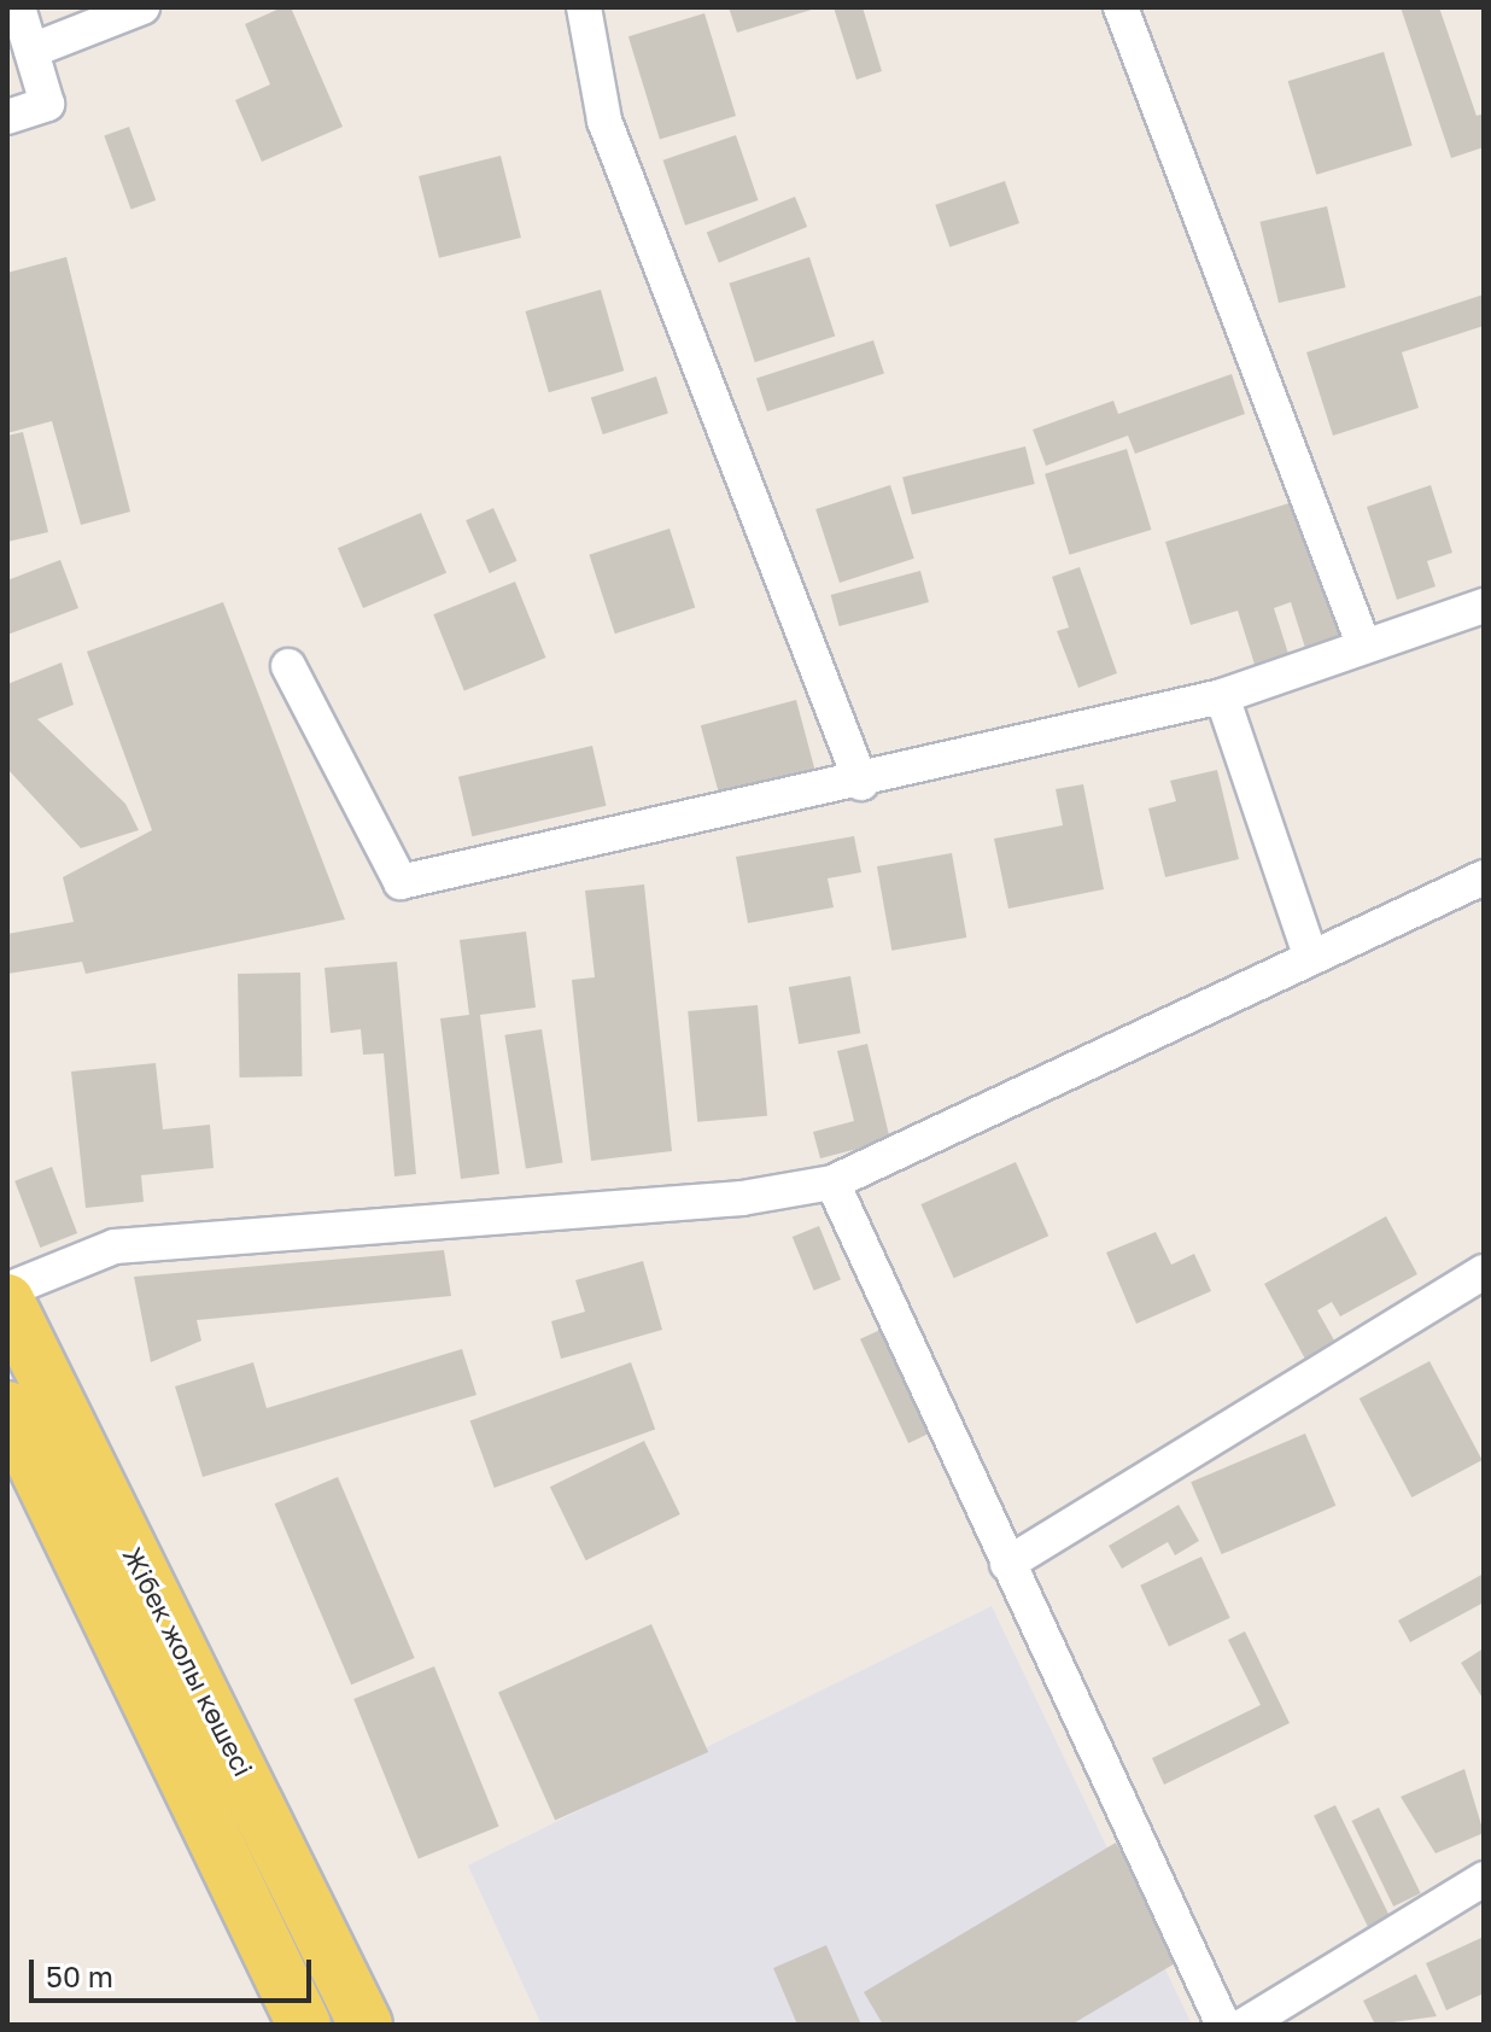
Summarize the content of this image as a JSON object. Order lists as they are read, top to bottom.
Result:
{
  "streets": {
    "main road": ["Жібек жолы көшесі"]
  },
  "scale_bar": "50 m"
}
